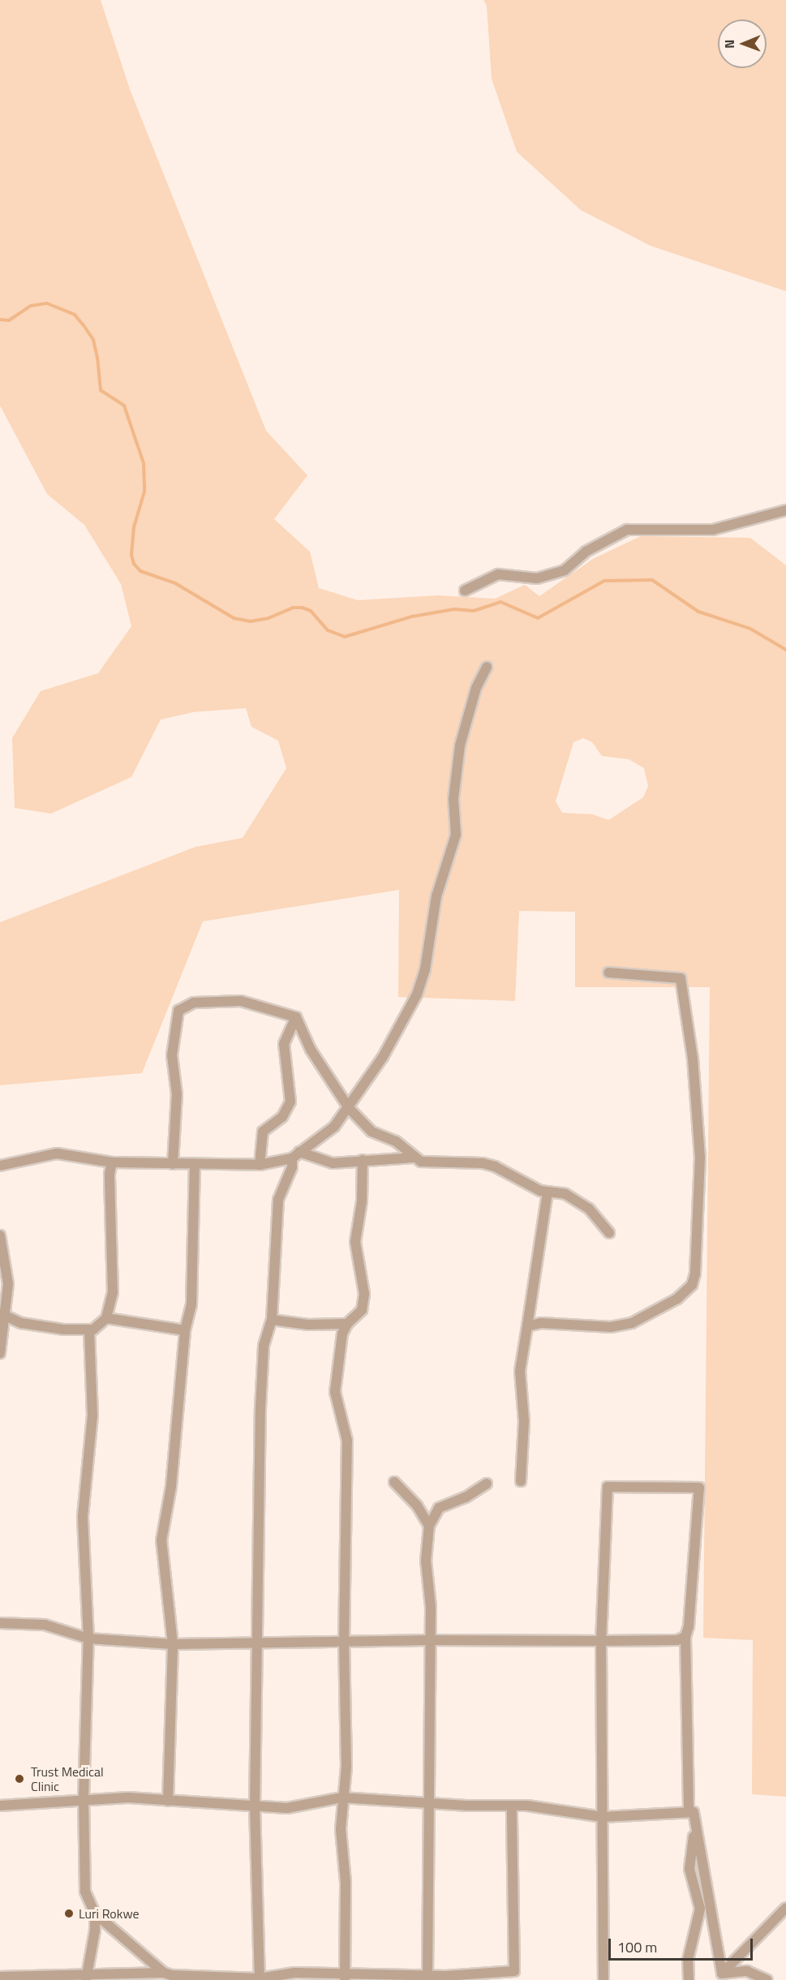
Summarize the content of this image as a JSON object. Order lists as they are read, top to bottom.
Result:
{
  "places": ["Trust Medical Clinic", "Luri Rokwe"],
  "scale_bar": "100 m",
  "north": "left"
}
